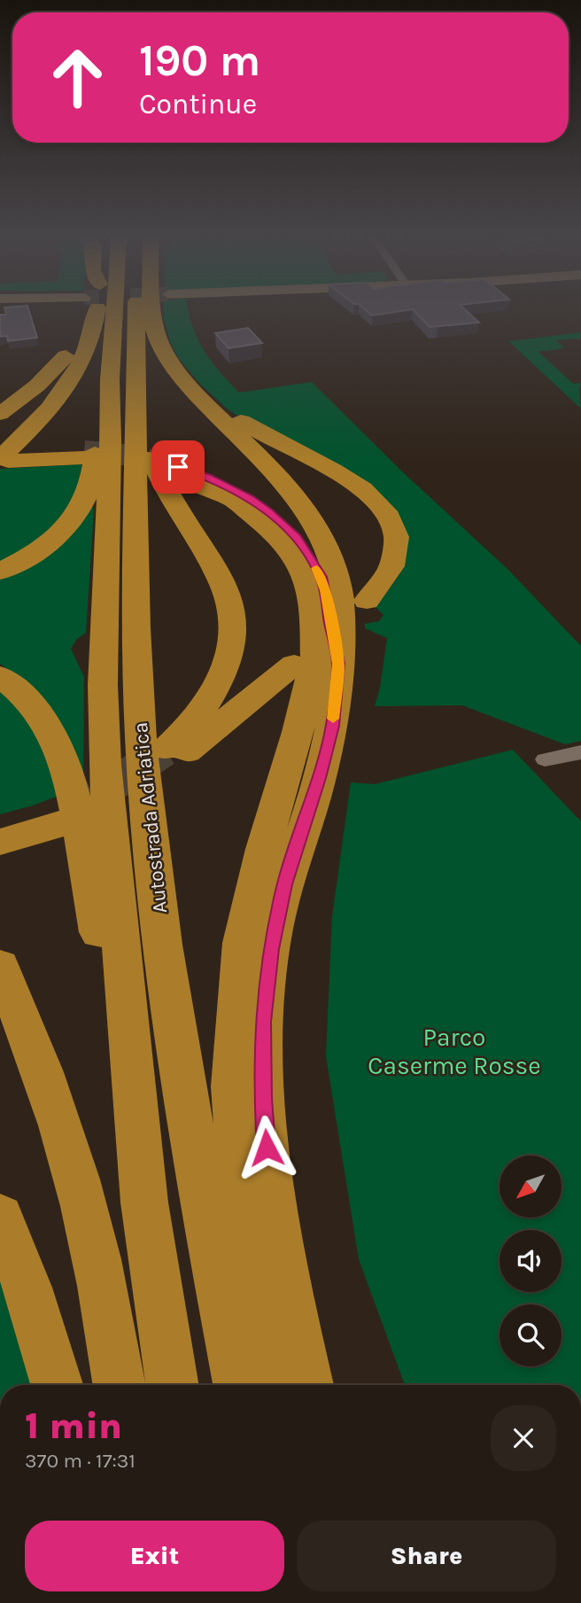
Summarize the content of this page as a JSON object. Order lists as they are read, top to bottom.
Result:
{
  "streets": {
    "highway": ["Autostrada Adriatica"]
  },
  "parks": ["Parco Caserme Rosse"],
  "north": "bottom left",
  "page": {
    "turn": ["190 m", "Continue"],
    "heading": ["1 min", "370 m · 17:31"],
    "buttons": ["Exit", "Share"]
  }
}
